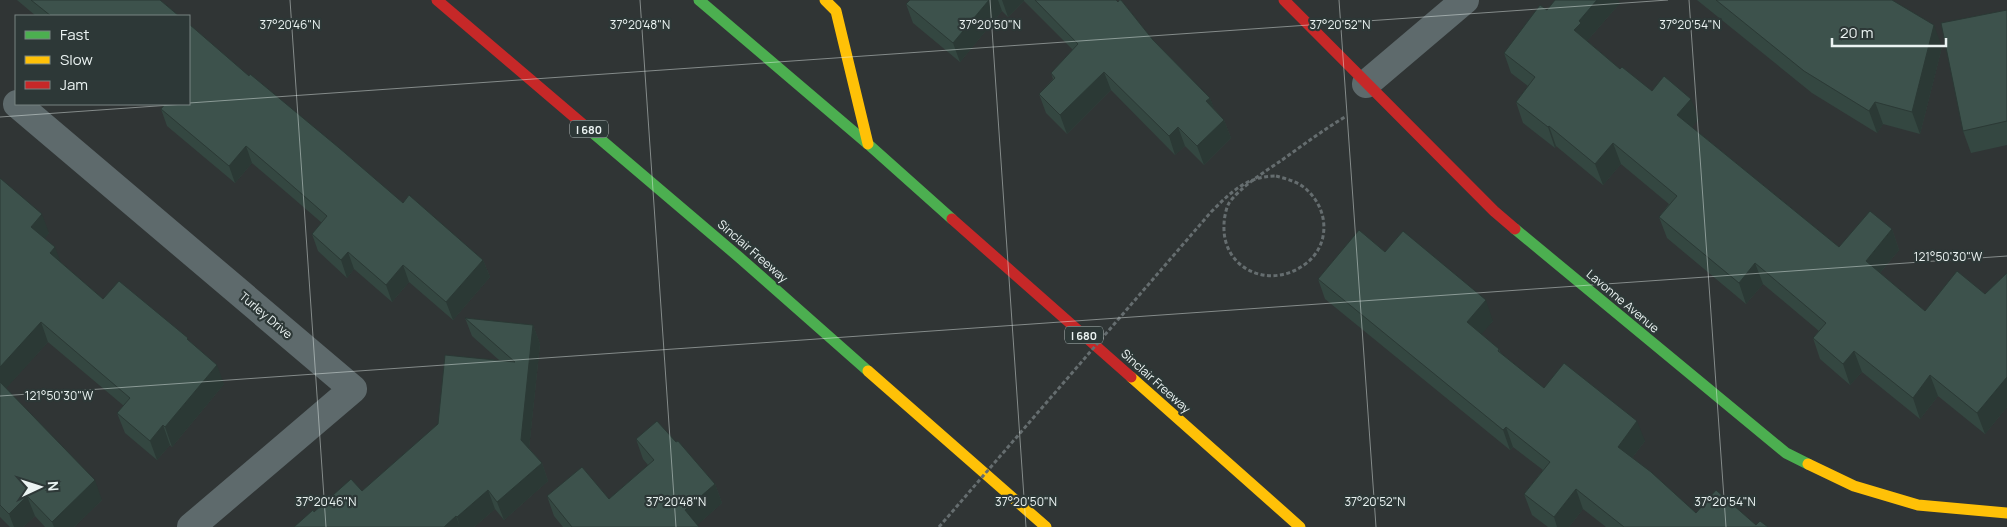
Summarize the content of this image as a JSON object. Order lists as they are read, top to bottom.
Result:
{
  "streets": {
    "main road": ["I 680", "Sinclair Freeway", "Lavonne Avenue"],
    "street": ["Turley Drive"]
  },
  "legend": ["Fast", "Slow", "Jam"],
  "scale_bar": "20 m",
  "north": "right",
  "coordinates": [
    "37°20'46\"N",
    "37°20'48\"N",
    "37°20'50\"N",
    "37°20'52\"N",
    "37°20'54\"N",
    "121°50'30\"W"
  ]
}
